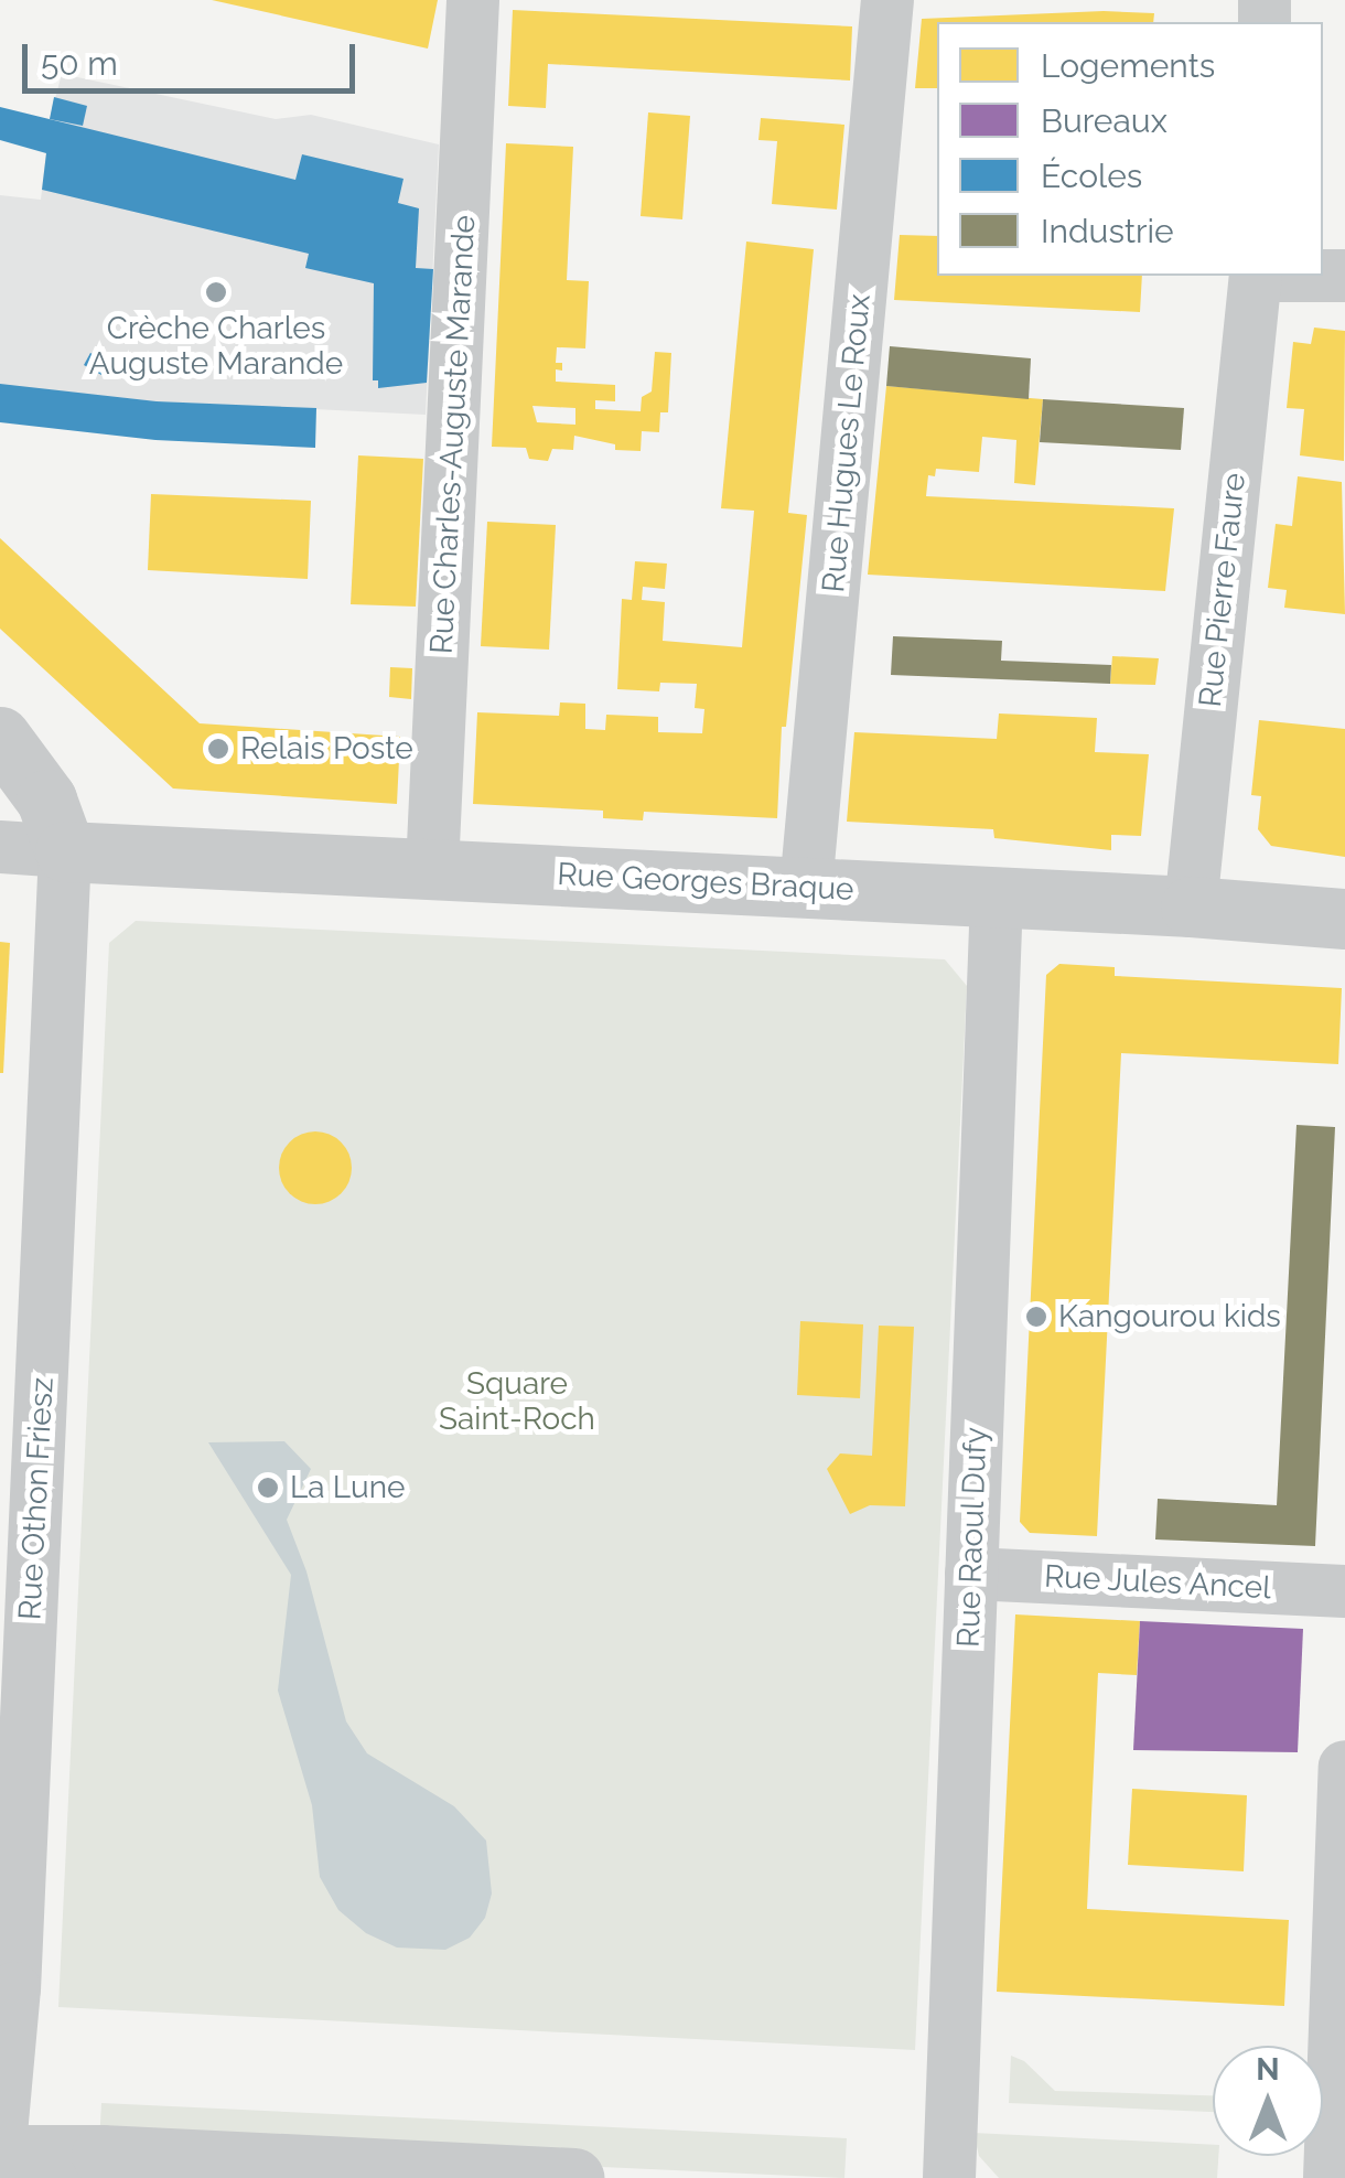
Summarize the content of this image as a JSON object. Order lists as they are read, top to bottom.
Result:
{
  "streets": {
    "street": [
      "Rue Charles-Auguste Marande",
      "Rue Hugues Le Roux",
      "Rue Pierre Faure",
      "Rue Georges Braque",
      "Rue Othon Friesz",
      "Rue Raoul Dufy",
      "Rue Jules Ancel"
    ]
  },
  "crossings": [
    ["Rue Charles-Auguste Marande", "Rue Georges Braque"],
    ["Rue Hugues Le Roux", "Rue Georges Braque"],
    ["Rue Pierre Faure", "Rue Georges Braque"],
    ["Rue Georges Braque", "Rue Othon Friesz"],
    ["Rue Georges Braque", "Rue Raoul Dufy"],
    ["Rue Raoul Dufy", "Rue Jules Ancel"]
  ],
  "parks": ["Square Saint-Roch"],
  "places": [
    "Crèche Charles Auguste Marande",
    "Relais Poste",
    "Kangourou kids",
    "La Lune"
  ],
  "legend": [
    "Logements",
    "Bureaux",
    "Écoles",
    "Industrie"
  ],
  "scale_bar": "50 m",
  "north": "top"
}
